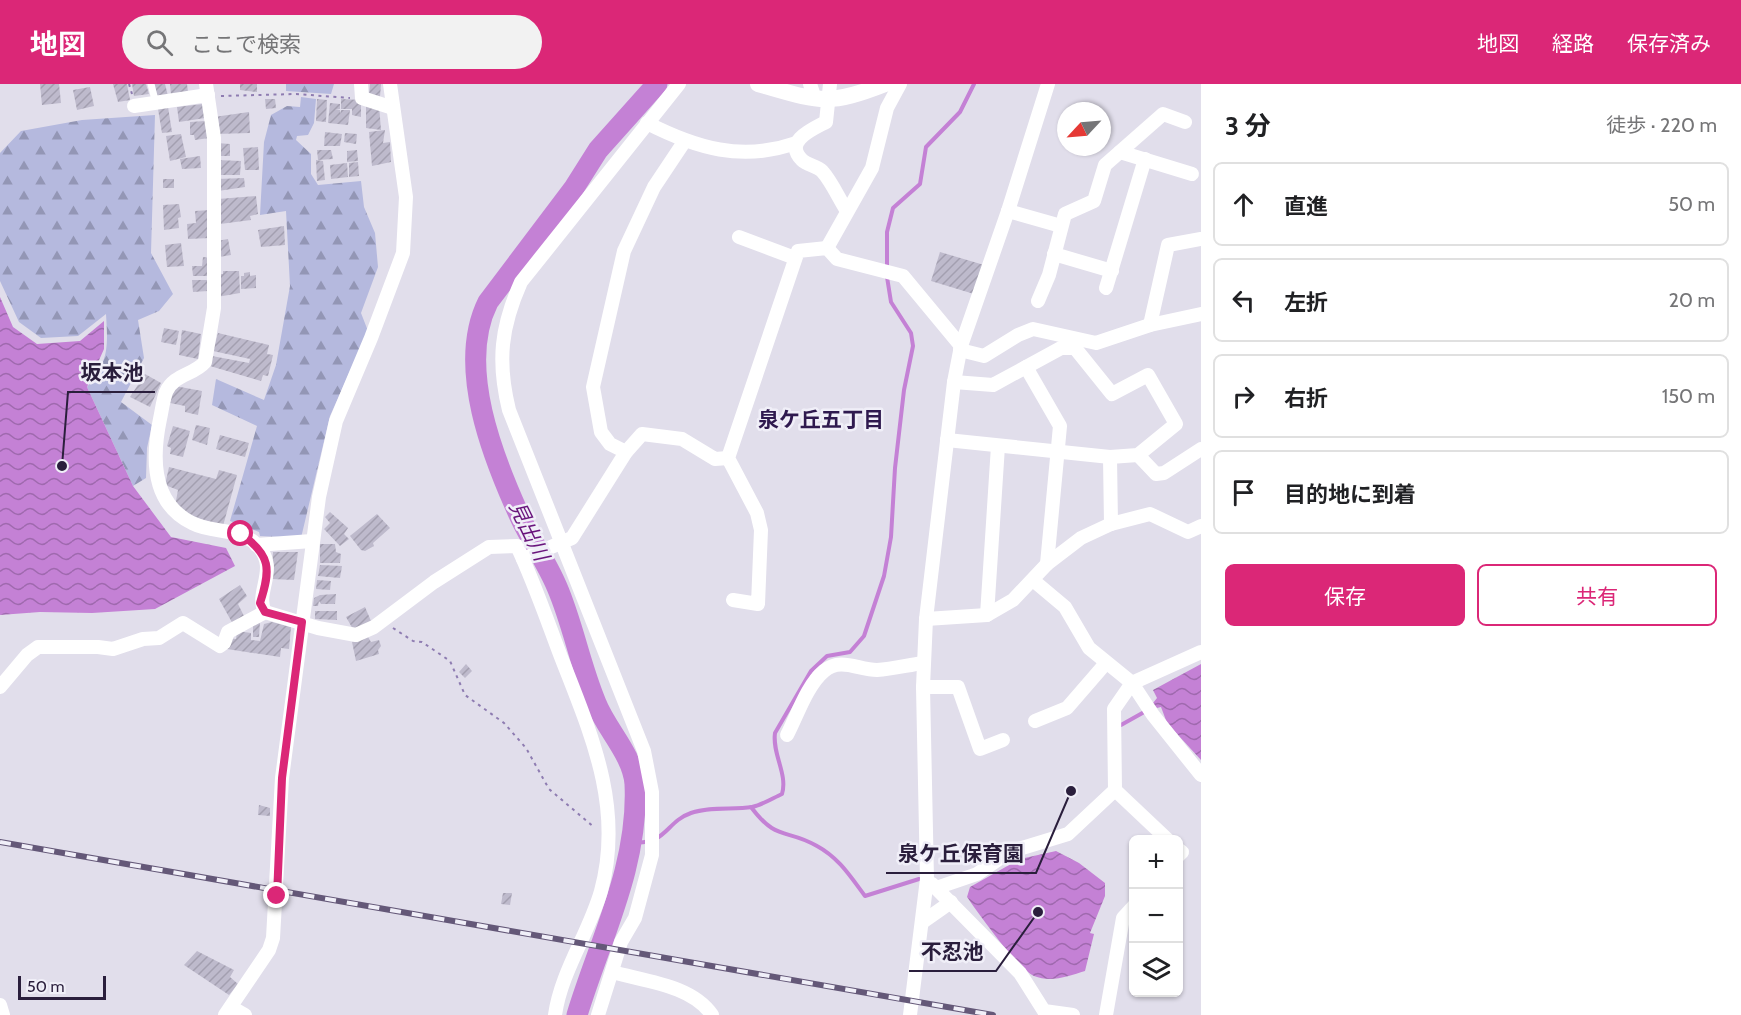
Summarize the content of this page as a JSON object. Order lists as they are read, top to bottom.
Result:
{
  "districts": ["泉ケ丘五丁目"],
  "water": ["見出川"],
  "places": ["坂本池", "泉ケ丘保育園", "不忍池"],
  "scale_bar": "50 m",
  "north": "bottom left",
  "page": {
    "header": "地図",
    "search": "ここで検索",
    "nav": ["地図", "経路", "保存済み"],
    "heading": ["3 分", "徒歩 · 220 m"],
    "list": [
      ["直進", "50 m"],
      ["左折", "20 m"],
      ["右折", "150 m"],
      "目的地に到着"
    ],
    "buttons": ["保存", "共有"],
    "map_buttons": ["+", "−"],
    "scale": "50 m"
  }
}
